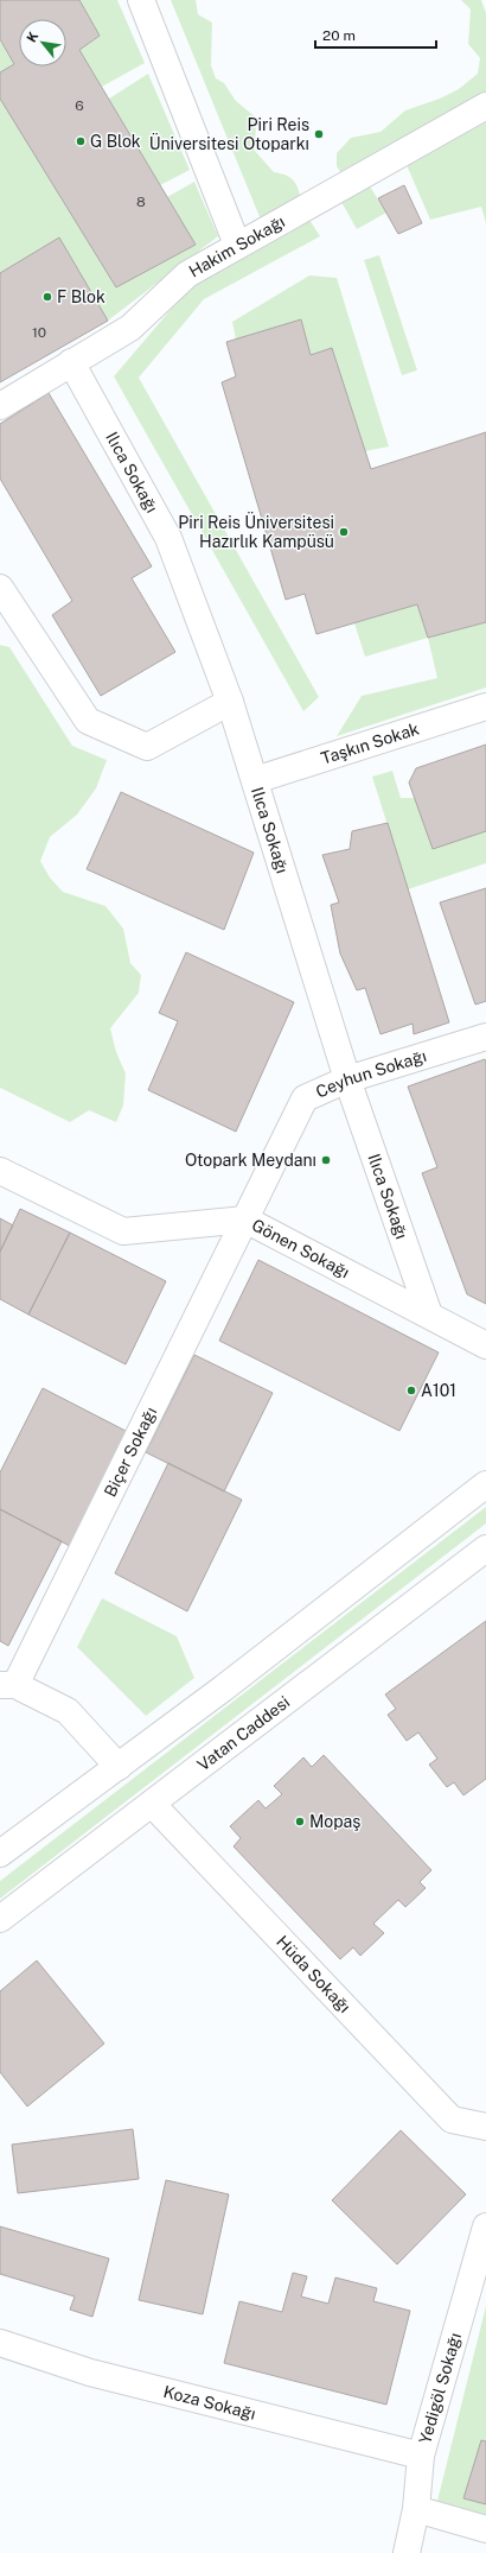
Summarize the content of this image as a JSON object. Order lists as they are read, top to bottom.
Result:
{
  "streets": {
    "street": [
      "Hakim Sokağı",
      "Ilıca Sokağı",
      "Taşkın Sokak",
      "Ceyhun Sokağı",
      "Gönen Sokağı",
      "Biçer Sokağı",
      "Vatan Caddesi",
      "Hüda Sokağı",
      "Yedigöl Sokağı",
      "Koza Sokağı"
    ]
  },
  "crossings": [
    ["Hakim Sokağı", "Ilıca Sokağı"],
    ["Ilıca Sokağı", "Taşkın Sokak"],
    ["Ilıca Sokağı", "Ceyhun Sokağı"],
    ["Ilıca Sokağı", "Gönen Sokağı"],
    ["Ceyhun Sokağı", "Gönen Sokağı"],
    ["Ceyhun Sokağı", "Biçer Sokağı"],
    ["Gönen Sokağı", "Biçer Sokağı"],
    ["Vatan Caddesi", "Hüda Sokağı"],
    ["Yedigöl Sokağı", "Koza Sokağı"]
  ],
  "places": [
    "Piri Reis Üniversitesi Otoparkı",
    "G Blok",
    "F Blok",
    "Piri Reis Üniversitesi Hazırlık Kampüsü",
    "Otopark Meydanı",
    "A101",
    "Mopaş"
  ],
  "house_numbers": ["6", "8", "10"],
  "scale_bar": "20 m",
  "north": "top left"
}
